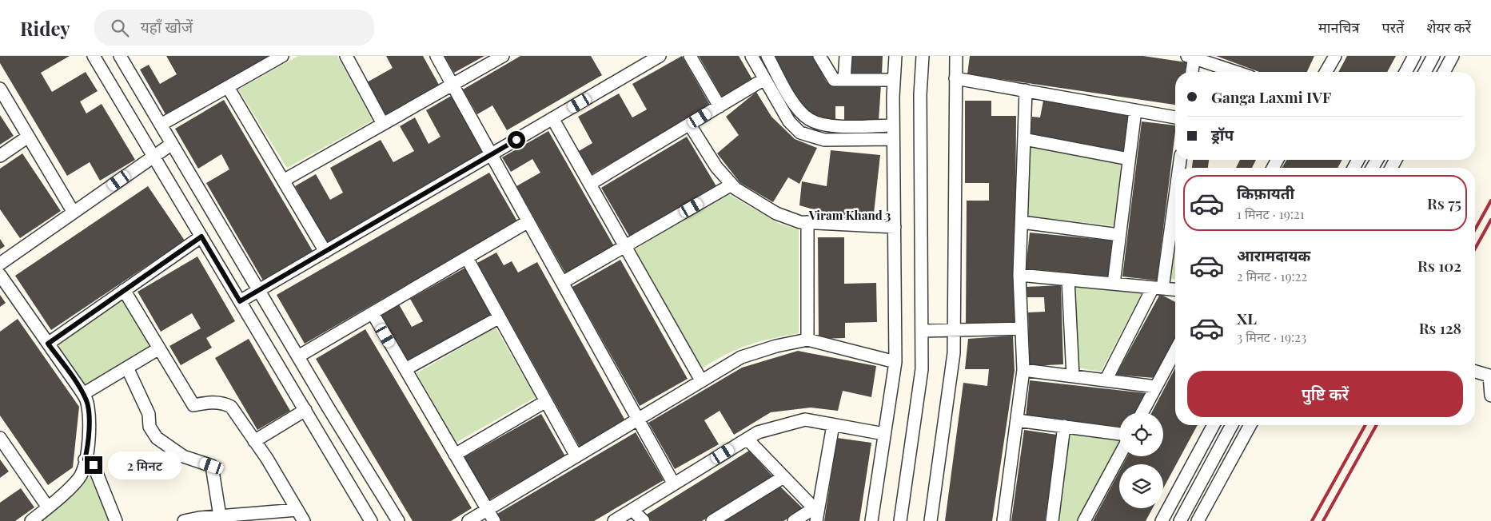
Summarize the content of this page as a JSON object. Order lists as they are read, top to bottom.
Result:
{
  "districts": ["Viram Khand 3"],
  "page": {
    "header": "Ridey",
    "search": "यहाँ खोजें",
    "nav": ["मानचित्र", "परतें", "शेयर करें"],
    "banner": ["Ganga Laxmi IVF", "ड्रॉप"],
    "list": [
      {
        "name": "किफ़ायती",
        "note": "1 मिनट · 19:21",
        "value": "Rs 75"
      },
      {
        "name": "आरामदायक",
        "note": "2 मिनट · 19:22",
        "value": "Rs 102"
      },
      {
        "name": "XL",
        "note": "3 मिनट · 19:23",
        "value": "Rs 128"
      }
    ],
    "buttons": "पुष्टि करें",
    "bubble": "2 मिनट"
  }
}
